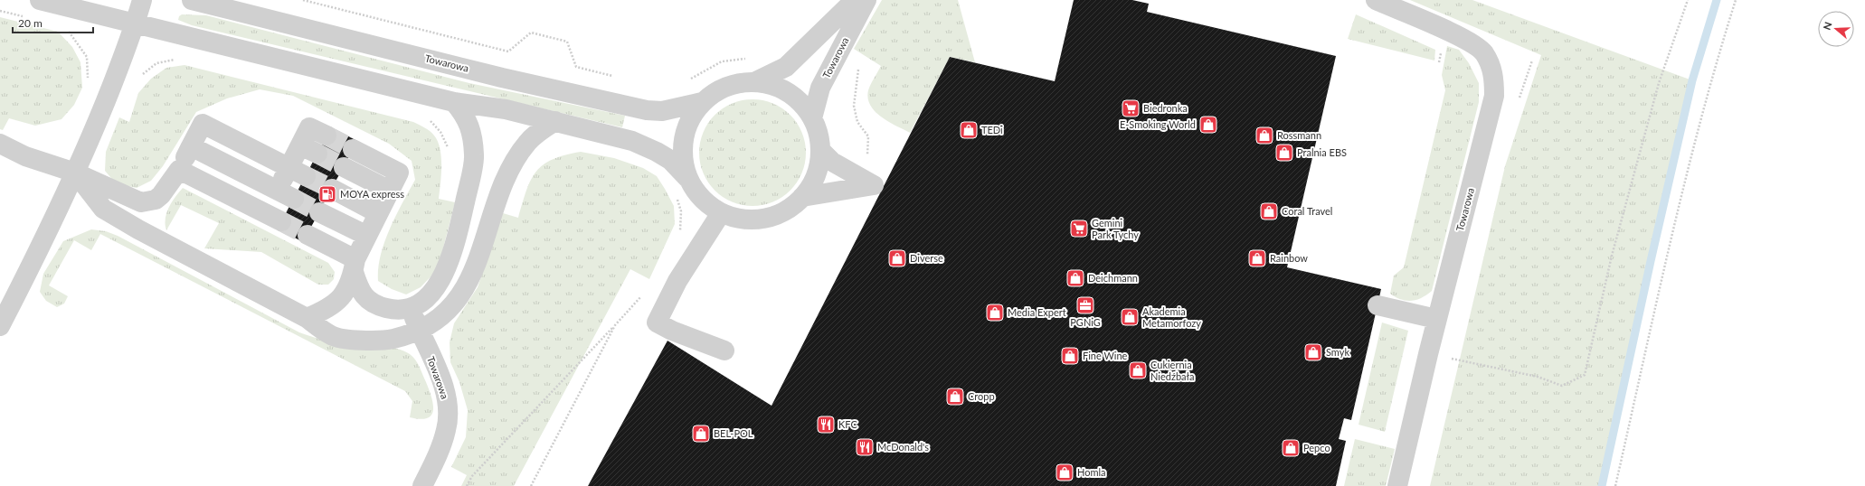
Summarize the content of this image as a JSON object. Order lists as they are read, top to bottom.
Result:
{
  "streets": {
    "street": ["Towarowa"]
  },
  "places": {
    "supermarket": ["Biedronka", "Gemini Park Tychy"],
    "shop": [
      "E-Smoking World",
      "TEDi",
      "Rossmann",
      "Pralnia EBS",
      "Coral Travel",
      "Diverse",
      "Rainbow",
      "Deichmann",
      "Media Expert",
      "Akademia Metamorfozy",
      "Smyk",
      "Fine Wine",
      "Cukiernia Niedźbała",
      "Cropp",
      "BEL-POL",
      "Pepco",
      "Homla"
    ],
    "fuel station": ["MOYA express"],
    "office": ["PGNiG"],
    "restaurant": ["KFC", "McDonald's"]
  },
  "scale_bar": "20 m",
  "north": "left"
}
